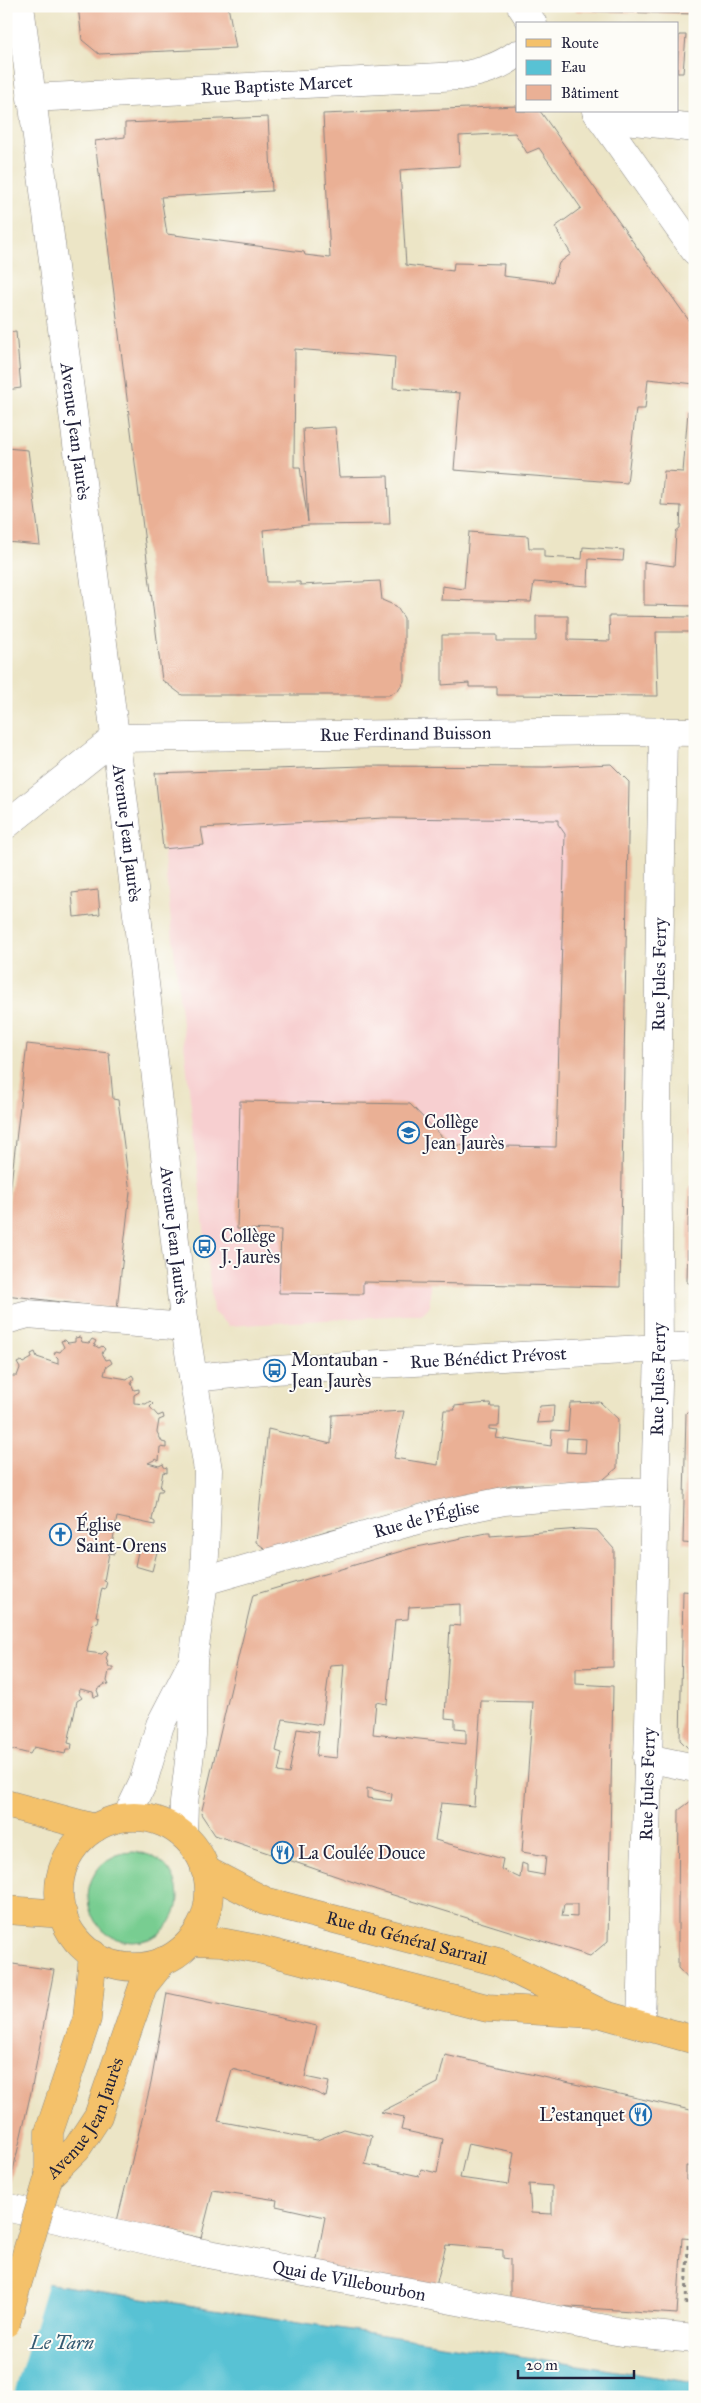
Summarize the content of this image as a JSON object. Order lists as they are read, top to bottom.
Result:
{
  "streets": {
    "main road": ["Avenue Jean Jaurès", "Rue du Général Sarrail"],
    "street": [
      "Rue Baptiste Marcet",
      "Rue Ferdinand Buisson",
      "Rue Jules Ferry",
      "Rue Bénédict Prévost",
      "Rue de l'Église",
      "Quai de Villebourbon"
    ]
  },
  "crossings": [
    ["Rue Baptiste Marcet", "Avenue Jean Jaurès"],
    ["Avenue Jean Jaurès", "Rue Ferdinand Buisson"],
    ["Avenue Jean Jaurès", "Rue Bénédict Prévost"],
    ["Avenue Jean Jaurès", "Rue de l'Église"],
    ["Avenue Jean Jaurès", "Rue du Général Sarrail"],
    ["Rue Ferdinand Buisson", "Rue Jules Ferry"],
    ["Rue Jules Ferry", "Rue Bénédict Prévost"],
    ["Rue Jules Ferry", "Rue de l'Église"],
    ["Rue Jules Ferry", "Rue du Général Sarrail"]
  ],
  "water": ["Le Tarn"],
  "places": {
    "school or university": ["Collège Jean Jaurès"],
    "bus stop": ["Collège J. Jaurès", "Montauban - Jean Jaurès"],
    "church": ["Église Saint-Orens"],
    "restaurant": ["La Coulée Douce", "L'estanquet"]
  },
  "legend": ["Route", "Eau", "Bâtiment"],
  "scale_bar": "20 m"
}
